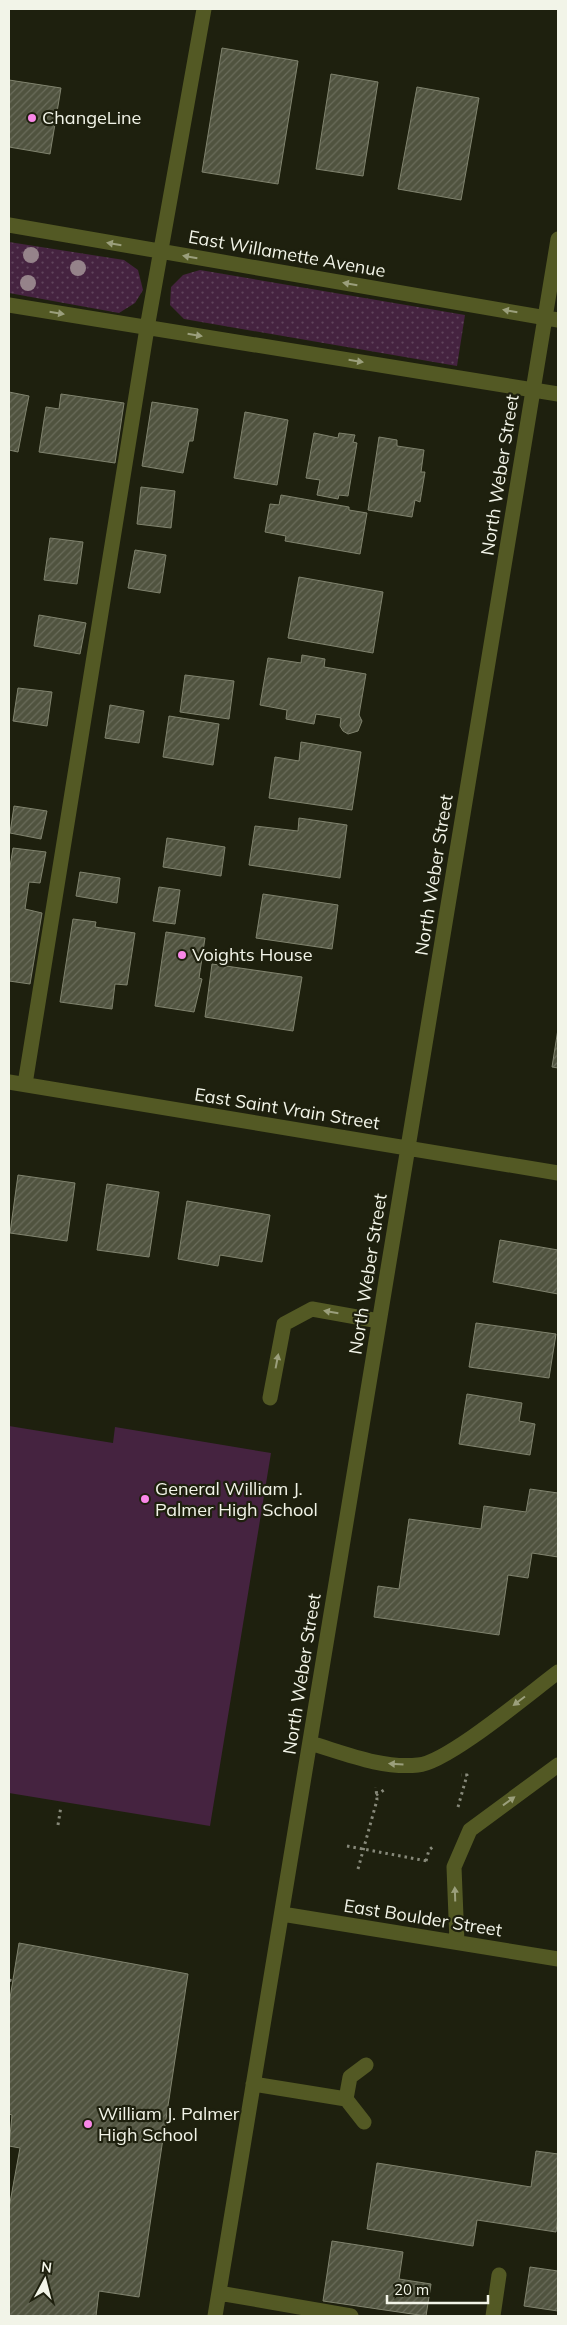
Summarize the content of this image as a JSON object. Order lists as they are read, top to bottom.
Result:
{
  "streets": {
    "street": [
      "East Willamette Avenue",
      "North Weber Street",
      "East Saint Vrain Street",
      "East Boulder Street"
    ]
  },
  "crossings": [
    ["East Willamette Avenue", "North Weber Street"],
    ["North Weber Street", "East Saint Vrain Street"],
    ["North Weber Street", "East Boulder Street"]
  ],
  "places": [
    "ChangeLine",
    "Voights House",
    "General William J. Palmer High School",
    "William J. Palmer High School"
  ],
  "scale_bar": "20 m",
  "north": "top"
}
